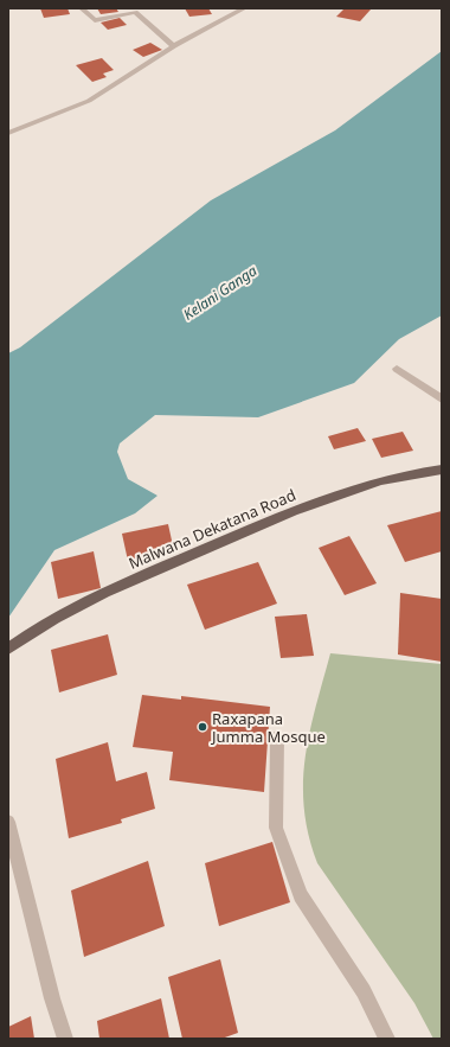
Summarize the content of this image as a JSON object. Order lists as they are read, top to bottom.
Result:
{
  "streets": {
    "main road": ["Malwana Dekatana Road"]
  },
  "water": ["Kelani Ganga"],
  "places": ["Raxapana Jumma Mosque"]
}
